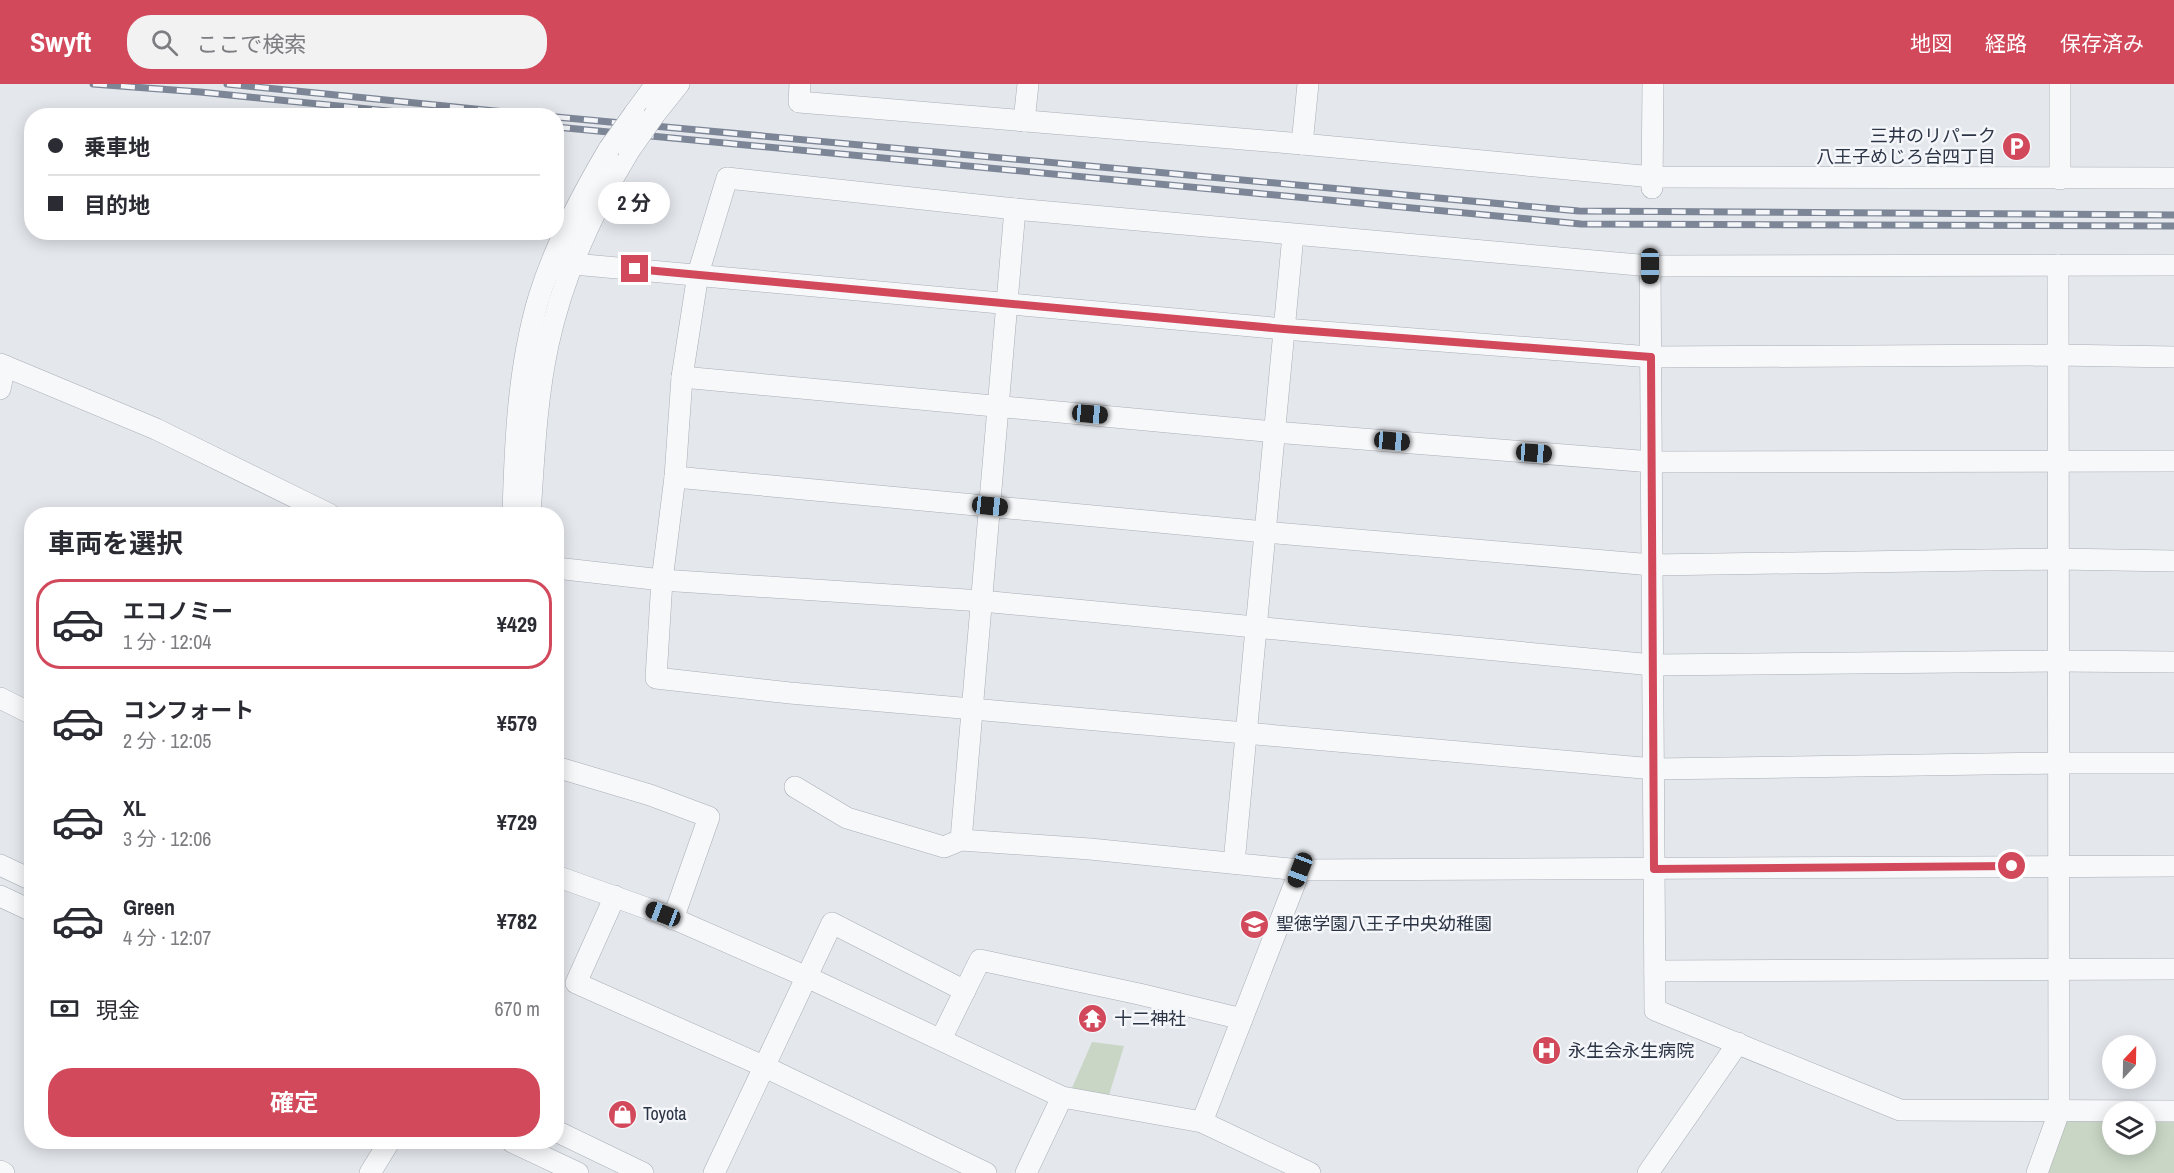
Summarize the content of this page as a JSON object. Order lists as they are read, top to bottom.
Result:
{
  "places": {
    "parking": ["三井のリパーク 八王子めじろ台四丁目"],
    "school or university": ["聖徳学園八王子中央幼稚園"],
    "temple": ["十二神社"],
    "hospital": ["永生会永生病院"],
    "shop": ["Toyota"]
  },
  "north": "top",
  "page": {
    "header": "Swyft",
    "search": "ここで検索",
    "nav": ["地図", "経路", "保存済み"],
    "banner": ["乗車地", "目的地"],
    "bubble": "2 分",
    "heading": "車両を選択",
    "list": [
      {
        "name": "エコノミー",
        "note": "1 分 · 12:04",
        "value": "¥429"
      },
      {
        "name": "コンフォート",
        "note": "2 分 · 12:05",
        "value": "¥579"
      },
      {
        "name": "XL",
        "note": "3 分 · 12:06",
        "value": "¥729"
      },
      {
        "name": "Green",
        "note": "4 分 · 12:07",
        "value": "¥782"
      }
    ],
    "pay": ["現金", "670 m"],
    "buttons": "確定"
  }
}
